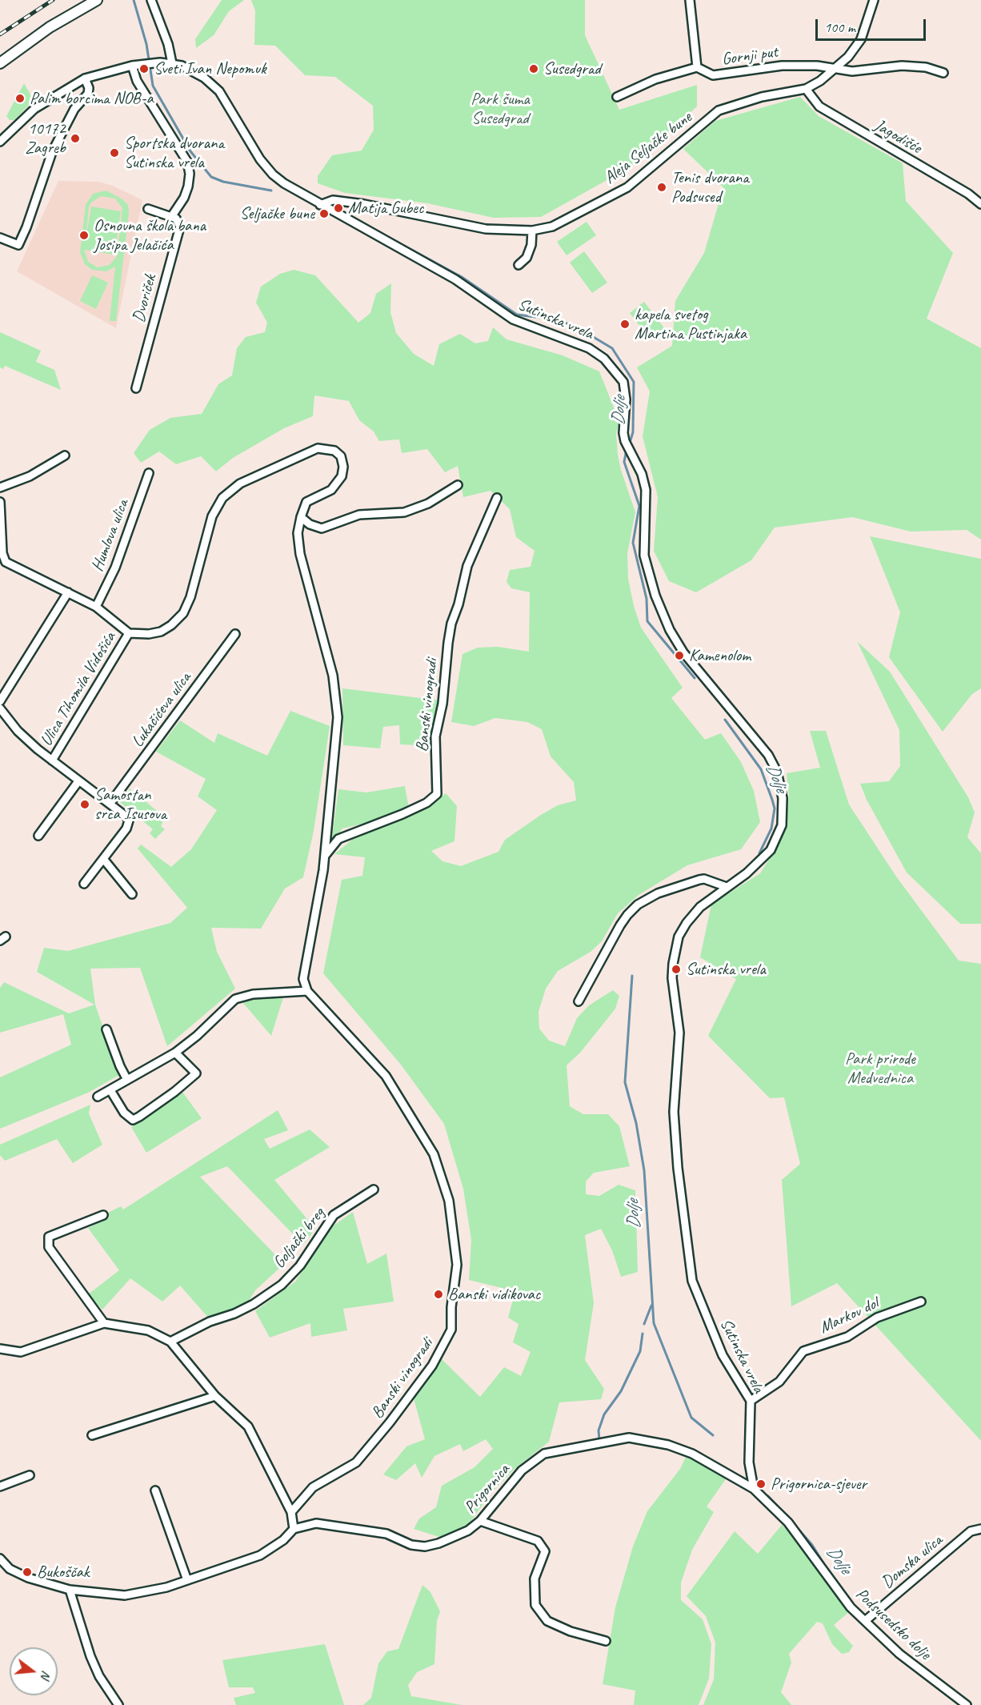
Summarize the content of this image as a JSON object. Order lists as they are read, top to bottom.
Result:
{
  "streets": {
    "street": [
      "Gornji put",
      "Jagodišće",
      "Aleja Seljačke bune",
      "Dvoriček",
      "Sutinska vrela",
      "Humlova ulica",
      "Ulica Tihomila Vidošića",
      "Banski vinogradi",
      "Lukačićeva ulica",
      "Goljački breg",
      "Markov dol",
      "Prigornica",
      "Domska ulica",
      "Podsusedsko dolje"
    ]
  },
  "crossings": [
    ["Gornji put", "Aleja Seljačke bune"],
    ["Jagodišće", "Aleja Seljačke bune"],
    ["Aleja Seljačke bune", "Sutinska vrela"],
    ["Sutinska vrela", "Markov dol"],
    ["Sutinska vrela", "Prigornica"],
    ["Sutinska vrela", "Podsusedsko dolje"],
    ["Prigornica", "Podsusedsko dolje"],
    ["Domska ulica", "Podsusedsko dolje"]
  ],
  "water": ["Dolje"],
  "parks": ["Park šuma Susedgrad", "Park prirode Medvednica"],
  "places": [
    "Sveti Ivan Nepomuk",
    "Susedgrad",
    "Palim borcima NOB-a",
    "10172 Zagreb",
    "Sportska dvorana Sutinska vrela",
    "Tenis dvorana Podsused",
    "Matija Gubec",
    "Seljačke bune",
    "Osnovna škola bana Josipa Jelačića",
    "kapela svetog Martina Pustinjaka",
    "Kamenolom",
    "Samostan srca Isusova",
    "Sutinska vrela",
    "Banski vidikovac",
    "Prigornica-sjever",
    "Bukoščak"
  ],
  "scale_bar": "100 m",
  "north": "right"
}
